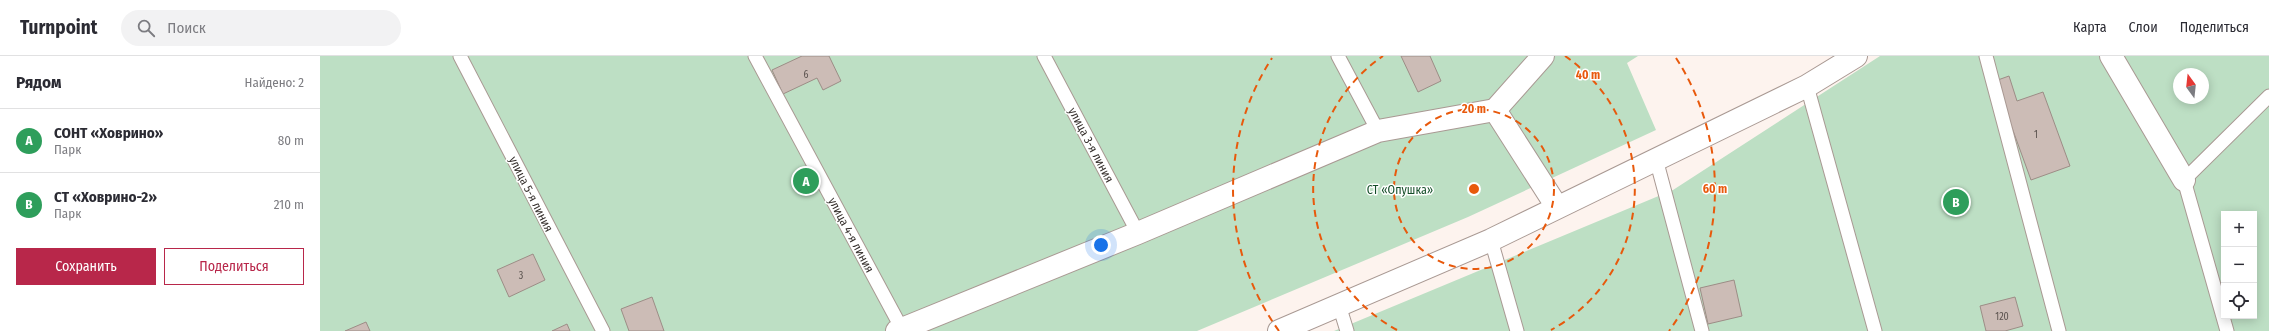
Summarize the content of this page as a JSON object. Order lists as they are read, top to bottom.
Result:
{
  "streets": {
    "lane": ["улица 3-я линия", "улица 5-я линия", "улица 4-я линия"]
  },
  "parks": ["СТ «Опушка»"],
  "house_numbers": [
    "6",
    "1",
    "3",
    "120"
  ],
  "north": "top",
  "page": {
    "header": "Turnpoint",
    "search": "Поиск",
    "nav": ["Карта", "Слои", "Поделиться"],
    "heading": ["Рядом", "Найдено: 2"],
    "list": [
      {
        "mark": "A",
        "name": "СОНТ «Ховрино»",
        "note": "Парк",
        "value": "80 m"
      },
      {
        "mark": "B",
        "name": "СТ «Ховрино-2»",
        "note": "Парк",
        "value": "210 m"
      }
    ],
    "pins": ["A", "B"],
    "map_buttons": ["+", "−"],
    "buttons": ["Сохранить", "Поделиться"]
  },
  "rings": ["40 m", "20 m", "60 m"]
}
